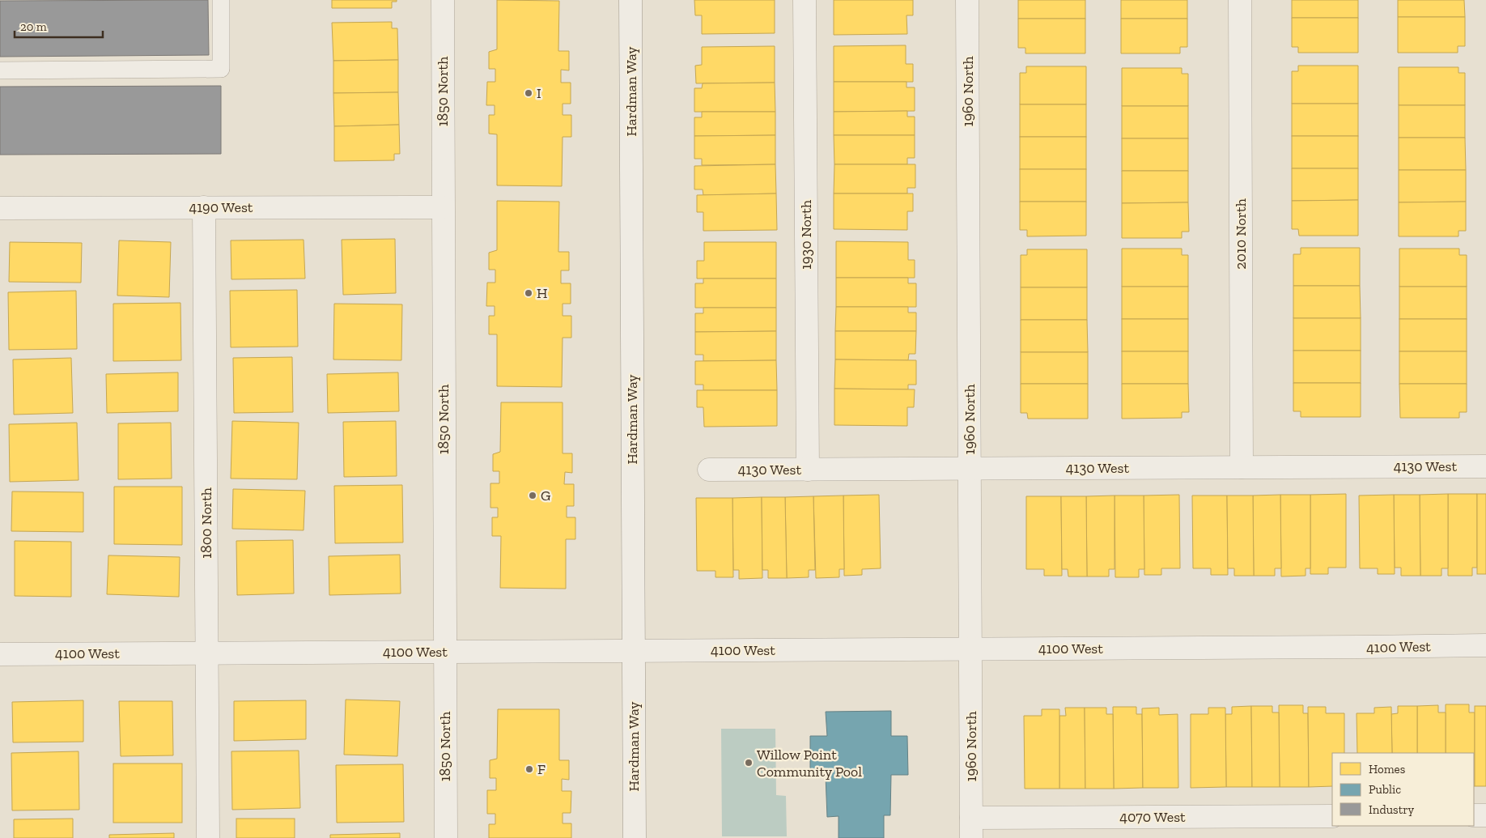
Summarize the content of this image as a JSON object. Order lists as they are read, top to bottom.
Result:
{
  "streets": {
    "street": [
      "1850 North",
      "Hardman Way",
      "1960 North",
      "4190 West",
      "2010 North",
      "1930 North",
      "4130 West",
      "1800 North",
      "4100 West",
      "4070 West"
    ]
  },
  "crossings": [
    ["1850 North", "4190 West"],
    ["1850 North", "4100 West"],
    ["Hardman Way", "4100 West"],
    ["1960 North", "4130 West"],
    ["1960 North", "4100 West"],
    ["1960 North", "4070 West"],
    ["4190 West", "1800 North"],
    ["2010 North", "4130 West"],
    ["1930 North", "4130 West"],
    ["1800 North", "4100 West"]
  ],
  "places": [
    "I",
    "H",
    "G",
    "Willow Point Community Pool",
    "F"
  ],
  "legend": ["Homes", "Public", "Industry"],
  "scale_bar": "20 m"
}
